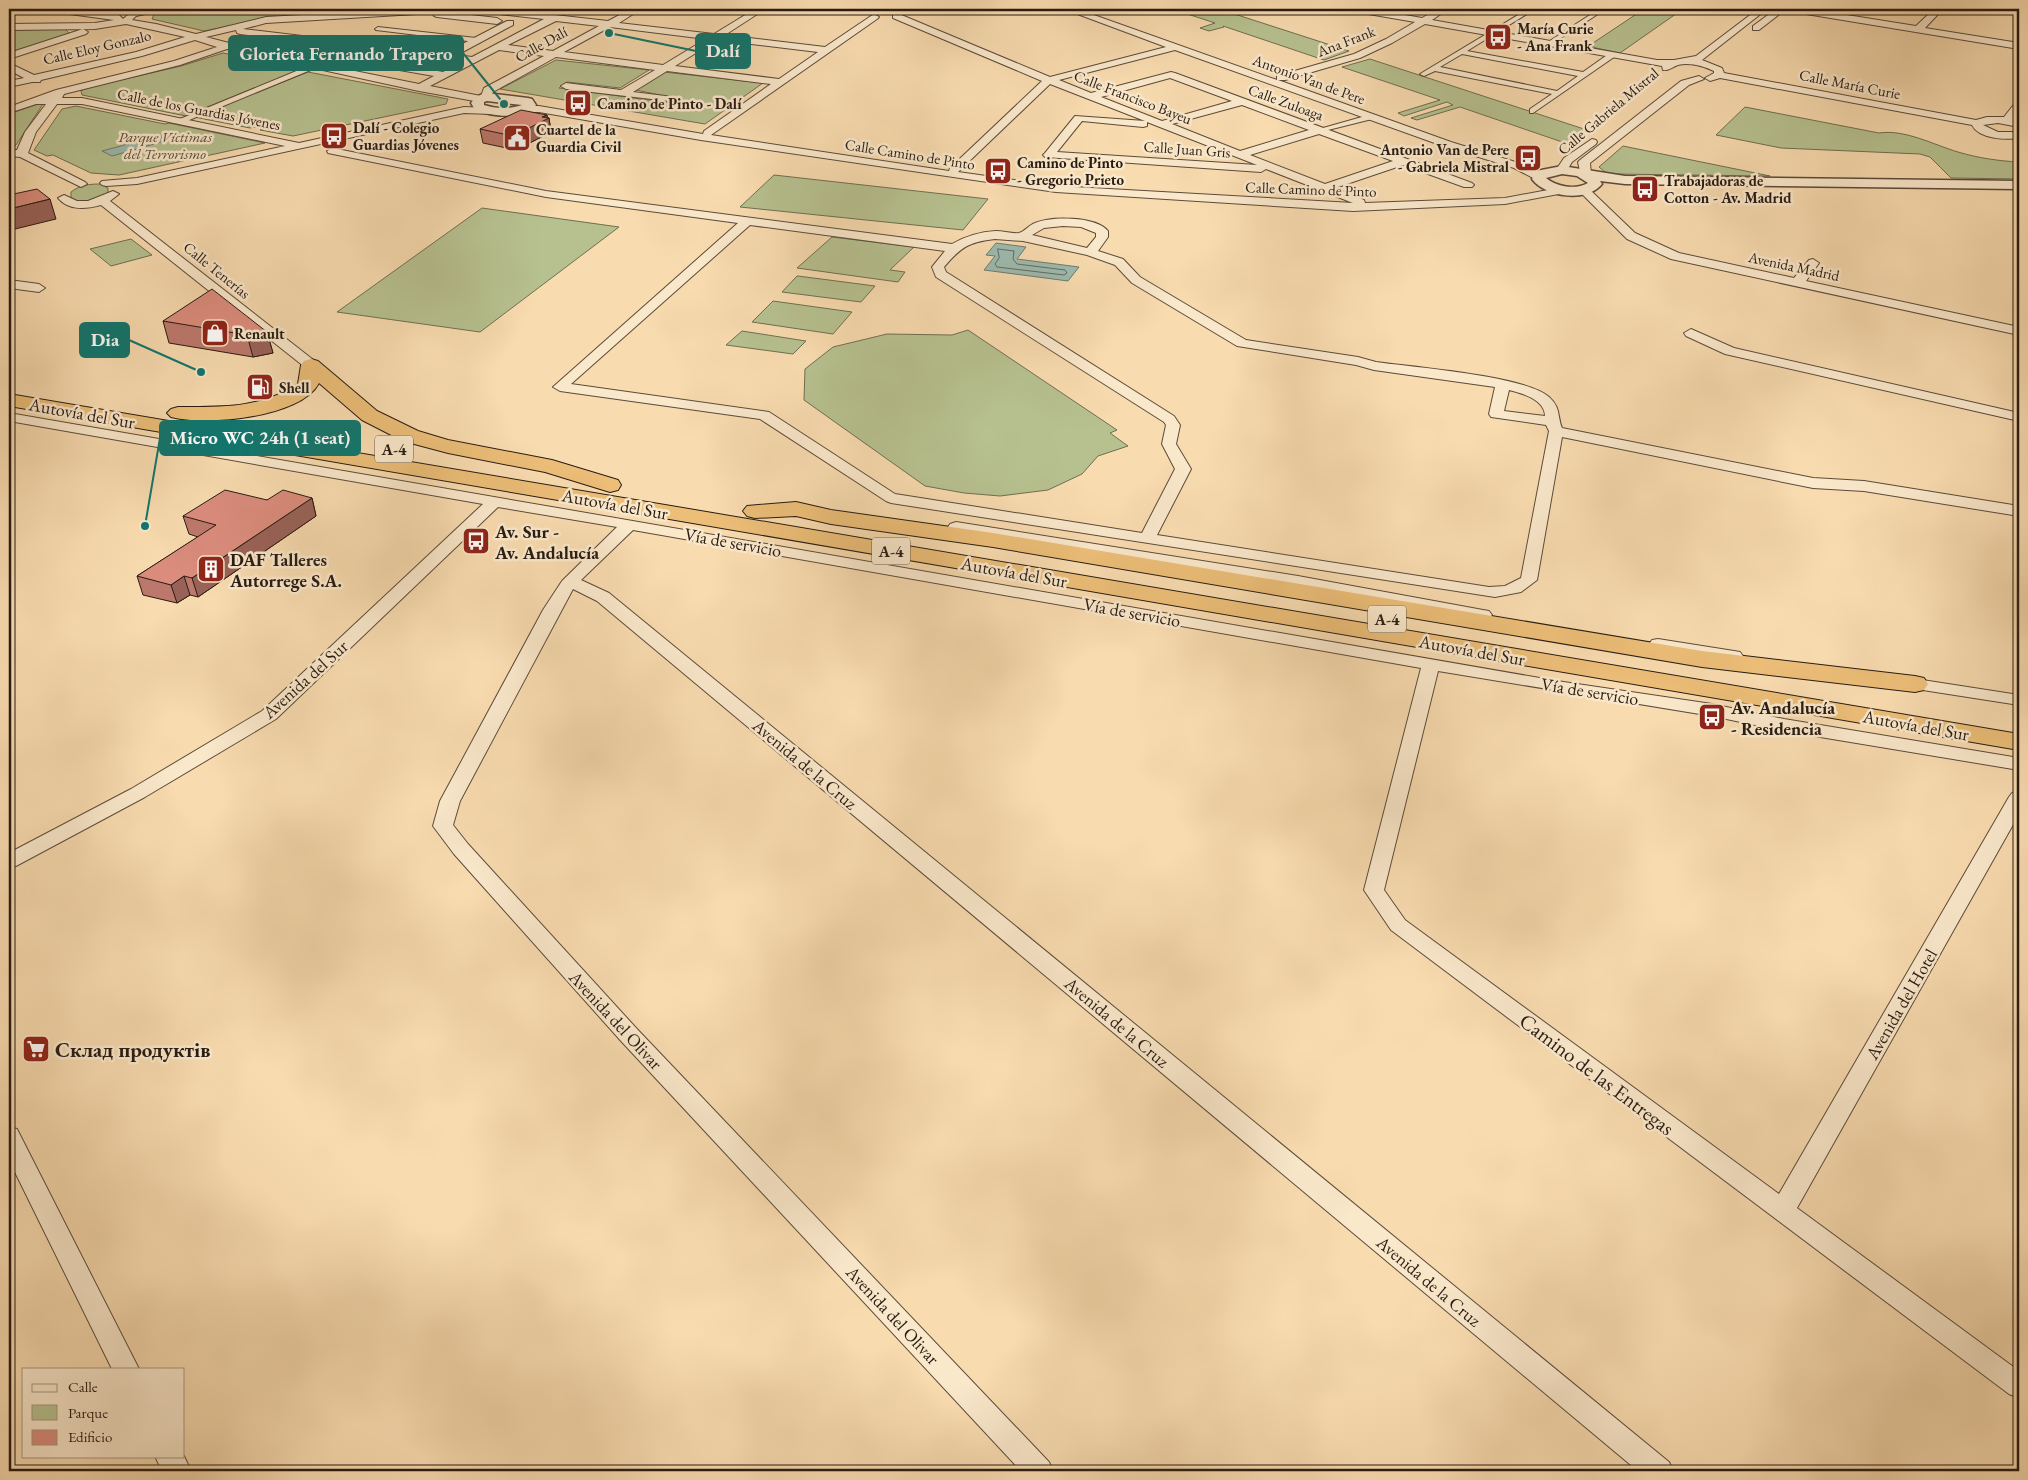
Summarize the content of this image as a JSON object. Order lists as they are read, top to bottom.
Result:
{
  "streets": {
    "highway": ["Autovía del Sur", "A-4"],
    "street": [
      "Ana Frank",
      "Calle Dalí",
      "Calle Eloy Gonzalo",
      "Antonio Van de Pere",
      "Calle María Curie",
      "Calle Francisco Bayeu",
      "Calle Zuloaga",
      "Calle de los Guardias Jóvenes",
      "Calle Gabriela Mistral",
      "Calle Juan Gris",
      "Calle Camino de Pinto",
      "Avenida Madrid",
      "Calle Tenerías",
      "Vía de servicio",
      "Avenida del Sur",
      "Avenida de la Cruz",
      "Avenida del Hotel",
      "Avenida del Olivar",
      "Camino de las Entregas"
    ]
  },
  "crossings": [
    ["Ana Frank", "Antonio Van de Pere"],
    ["Antonio Van de Pere", "Calle Gabriela Mistral"],
    ["Antonio Van de Pere", "Calle Camino de Pinto"],
    ["Calle Francisco Bayeu", "Calle Zuloaga"],
    ["Calle Francisco Bayeu", "Calle Juan Gris"],
    ["Calle Francisco Bayeu", "Calle Camino de Pinto"],
    ["Calle Gabriela Mistral", "Avenida Madrid"],
    ["Vía de servicio", "Avenida del Sur"],
    ["Vía de servicio", "Avenida del Olivar"],
    ["Vía de servicio", "Camino de las Entregas"],
    ["Avenida de la Cruz", "Avenida del Olivar"],
    ["Avenida del Hotel", "Camino de las Entregas"]
  ],
  "parks": ["Parque Víctimas del Terrorismo"],
  "places": {
    "other": [
      "Dalí",
      "Glorieta Fernando Trapero",
      "Dia",
      "Micro WC 24h (1 seat)"
    ],
    "bus stop": [
      "María Curie - Ana Frank",
      "Camino de Pinto - Dalí",
      "Dalí - Colegio Guardias Jóvenes",
      "Antonio Van de Pere - Gabriela Mistral",
      "Camino de Pinto - Gregorio Prieto",
      "Trabajadoras de Cotton - Av. Madrid",
      "Av. Sur - Av. Andalucía",
      "Av. Andalucía - Residencia"
    ],
    "public building": ["Cuartel de la Guardia Civil"],
    "shop": ["Renault"],
    "fuel station": ["Shell"],
    "building": ["DAF Talleres Autorrege S.A."],
    "supermarket": ["Склад продуктів"]
  },
  "legend": ["Calle", "Parque", "Edificio"]
}
